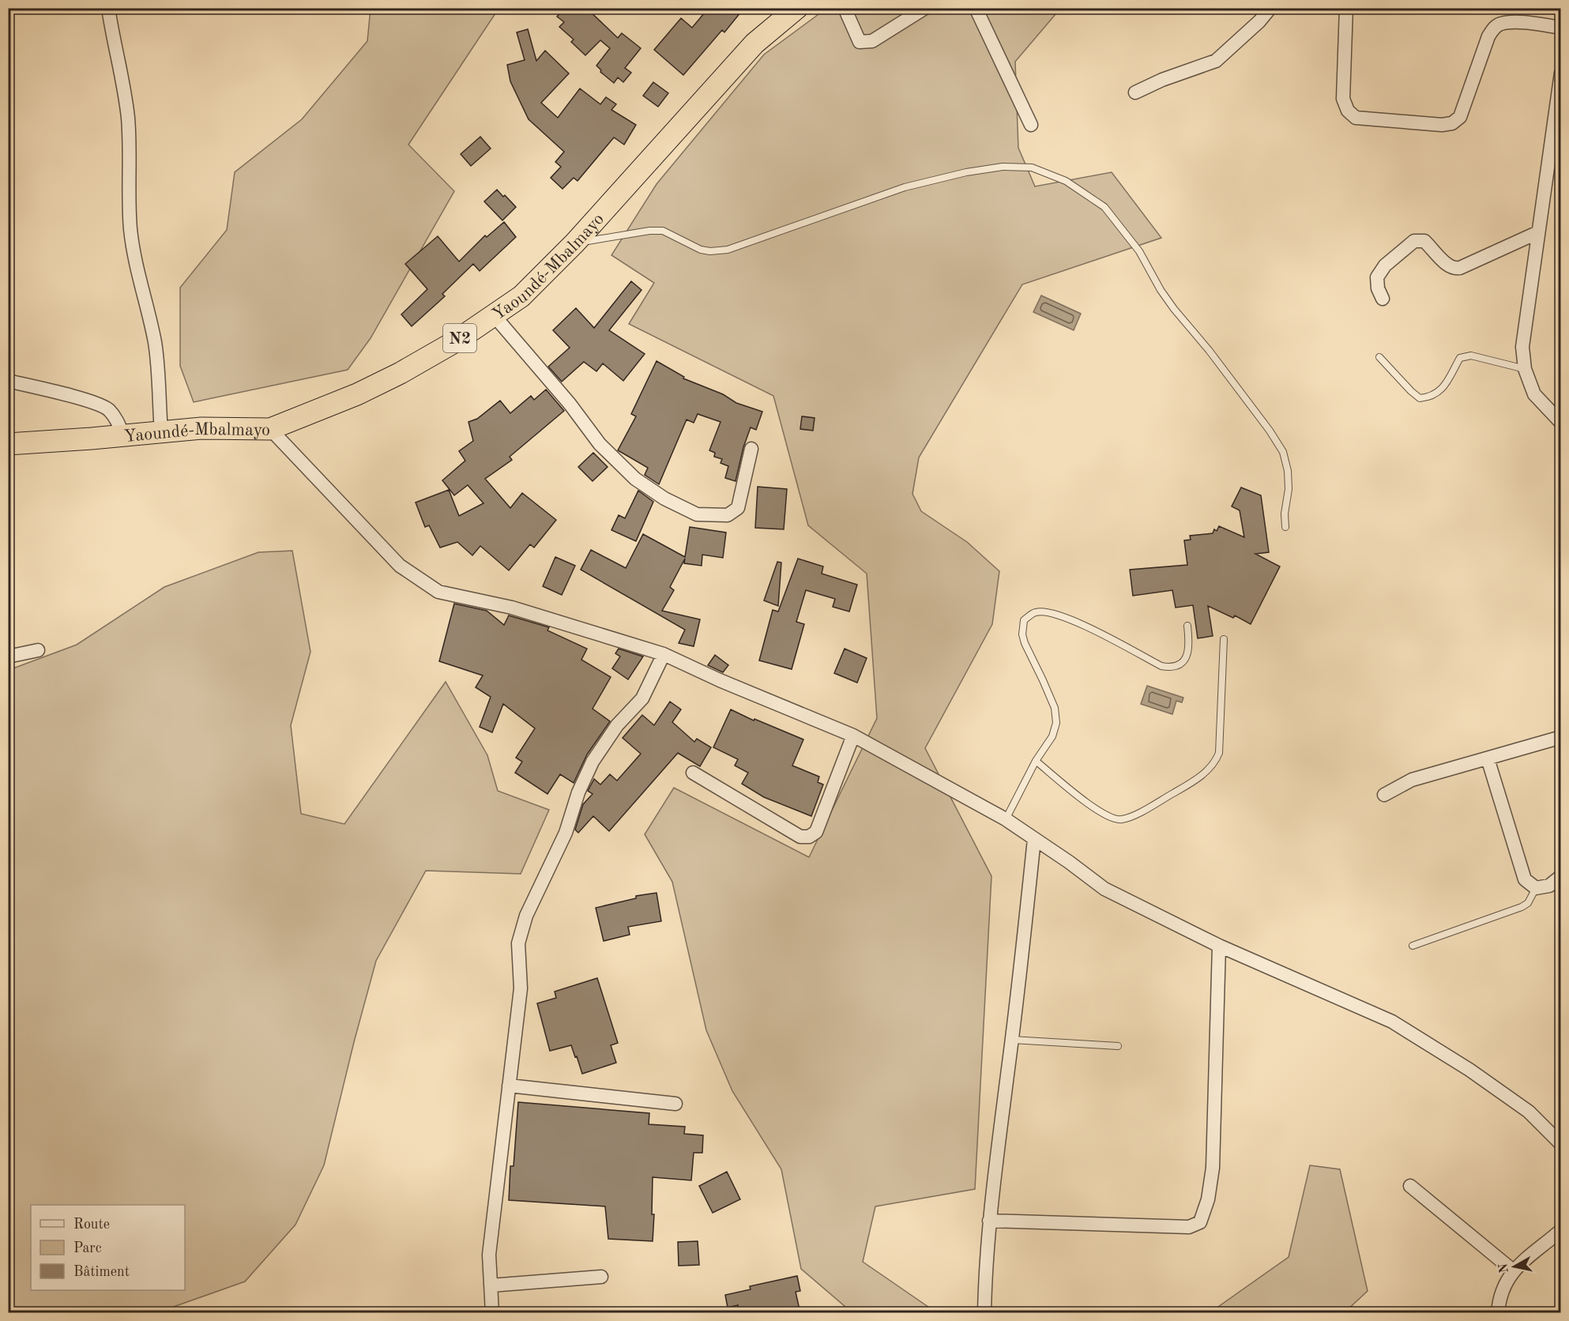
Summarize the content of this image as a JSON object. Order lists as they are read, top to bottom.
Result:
{
  "streets": {
    "highway": ["Yaoundé-Mbalmayo", "N2"]
  },
  "legend": ["Route", "Parc", "Bâtiment"],
  "north": "left"
}
